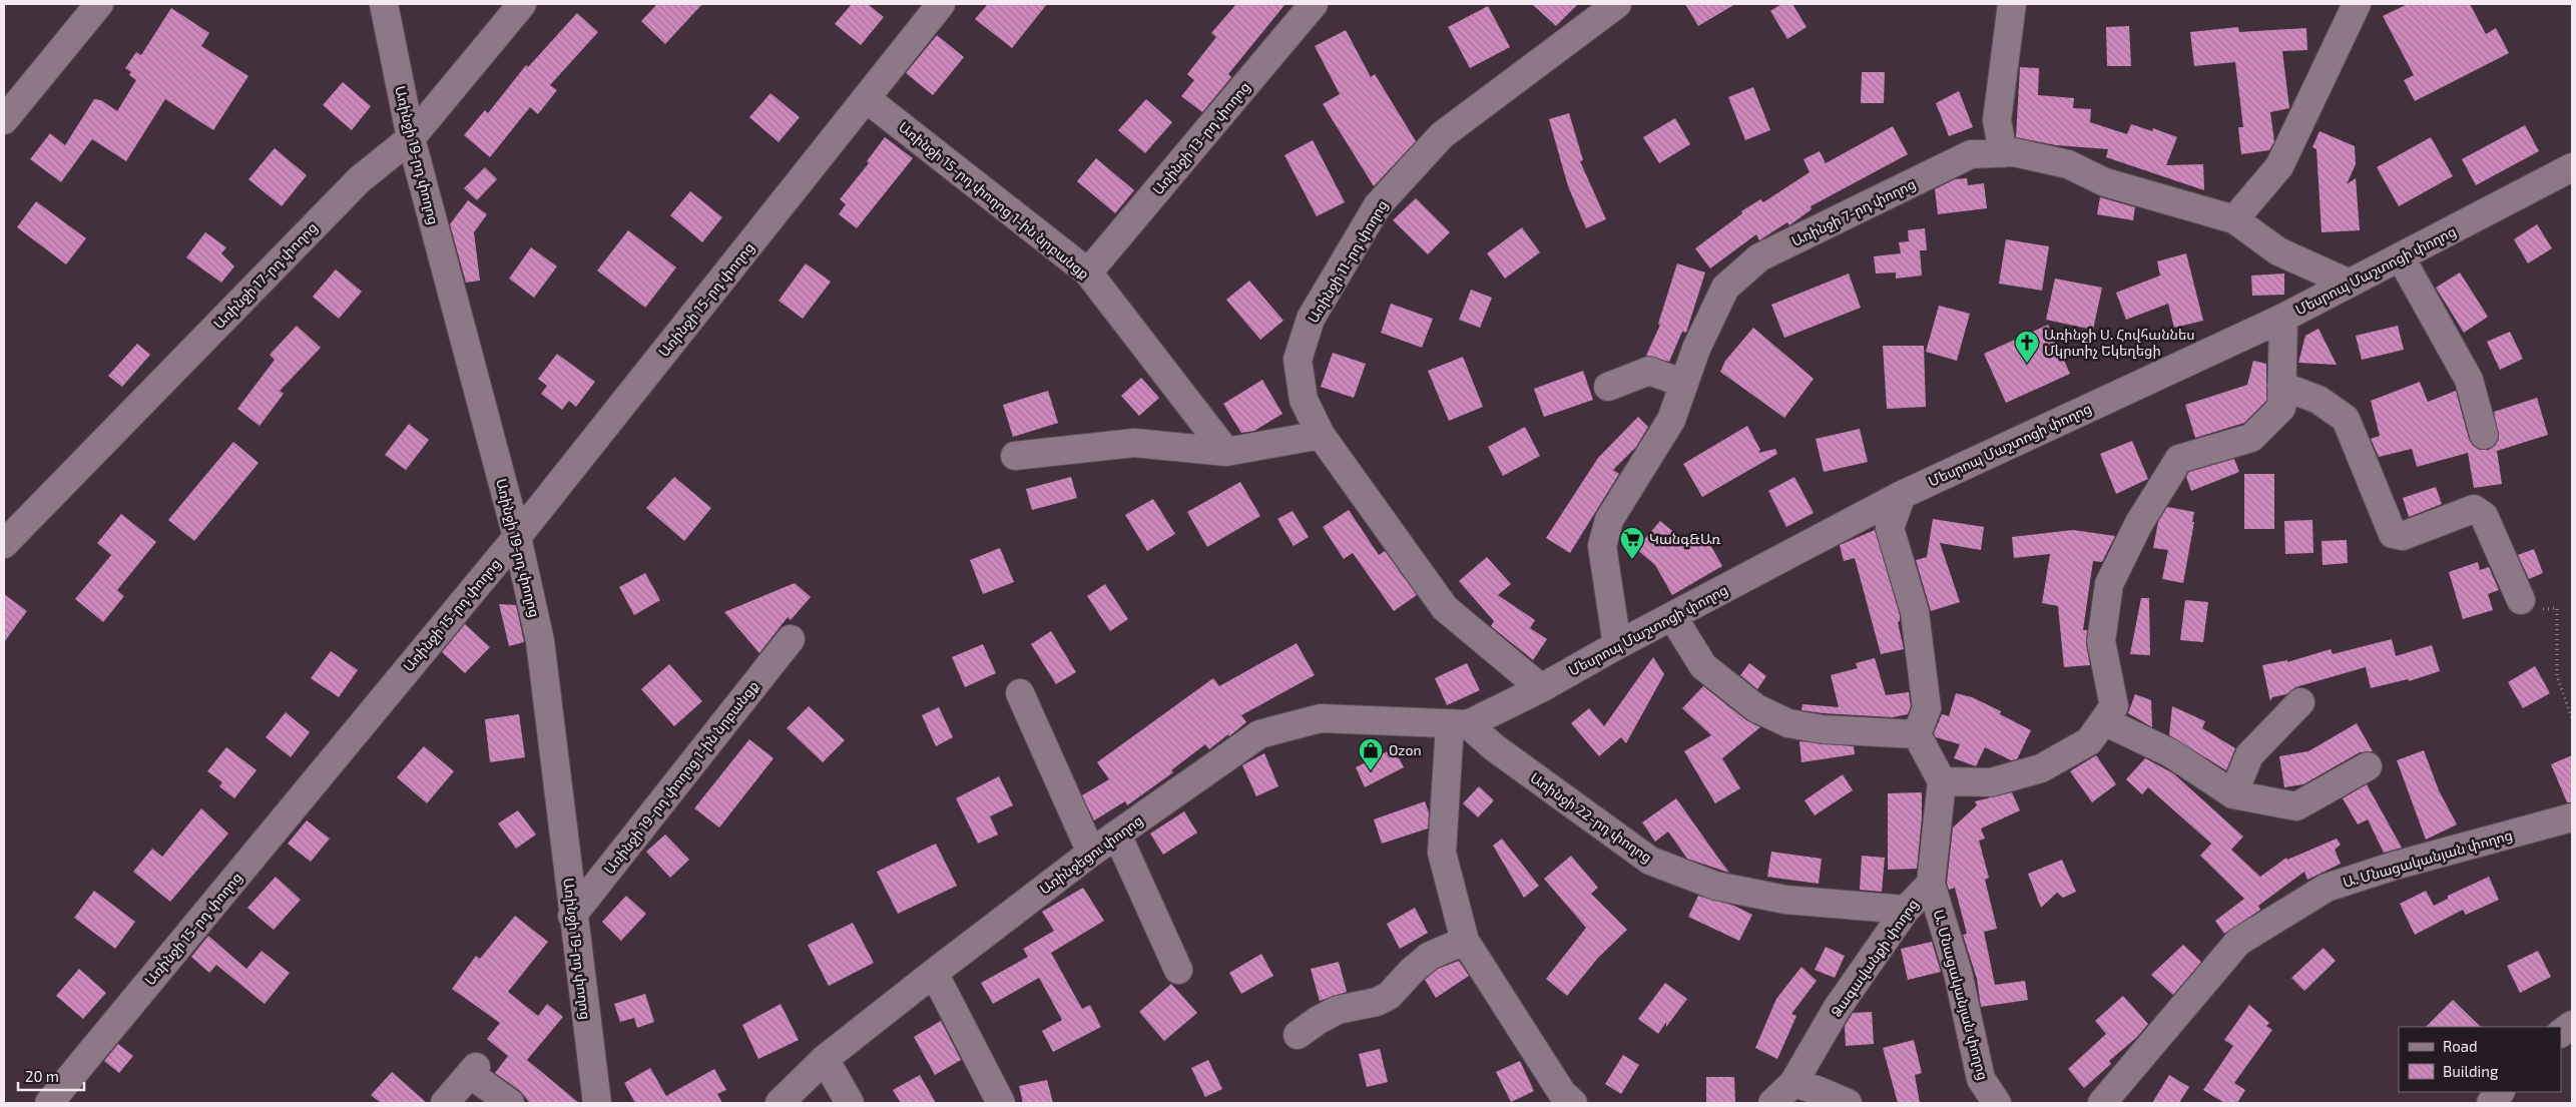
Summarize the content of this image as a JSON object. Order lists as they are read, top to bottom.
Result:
{
  "streets": {
    "street": [
      "Առինջի 13-րդ փողոց",
      "Առինջի 19-րդ փողոց",
      "Առինջի 15-րդ փողոց 1-ին նրբանցք",
      "Առինջի 7-րդ փողոց",
      "Առինջի 11-րդ փողոց",
      "Մեսրոպ Մաշտոցի փողոց",
      "Առինջի 17-րդ փողոց",
      "Առինջի 15-րդ փողոց",
      "Առինջի 19-րդ փողոց 1-ին նրբանցք",
      "Առինջի 22-րդ փողոց",
      "Առինջեցու փողոց",
      "Ա. Մնացականյան փողոց",
      "Ձագավանքի փողոց"
    ]
  },
  "crossings": [
    ["Առինջի 13-րդ փողոց", "Առինջի 15-րդ փողոց 1-ին նրբանցք"],
    ["Առինջի 19-րդ փողոց", "Առինջի 17-րդ փողոց"],
    ["Առինջի 19-րդ փողոց", "Առինջի 15-րդ փողոց"],
    ["Առինջի 19-րդ փողոց", "Առինջի 19-րդ փողոց 1-ին նրբանցք"],
    ["Առինջի 15-րդ փողոց 1-ին նրբանցք", "Առինջի 15-րդ փողոց"],
    ["Առինջի 7-րդ փողոց", "Մեսրոպ Մաշտոցի փողոց"],
    ["Առինջի 11-րդ փողոց", "Մեսրոպ Մաշտոցի փողոց"],
    ["Մեսրոպ Մաշտոցի փողոց", "Առինջի 22-րդ փողոց"],
    ["Մեսրոպ Մաշտոցի փողոց", "Առինջեցու փողոց"],
    ["Առինջի 22-րդ փողոց", "Առինջեցու փողոց"],
    ["Առինջի 22-րդ փողոց", "Ձագավանքի փողոց"],
    ["Ա. Մնացականյան փողոց", "Ձագավանքի փողոց"]
  ],
  "places": {
    "church": ["Առինջի Ս. Հովհաննես Մկրտիչ Եկեղեցի"],
    "supermarket": ["Կանգ&Առ"],
    "shop": ["Ozon"]
  },
  "legend": ["Road", "Building"],
  "scale_bar": "20 m"
}
